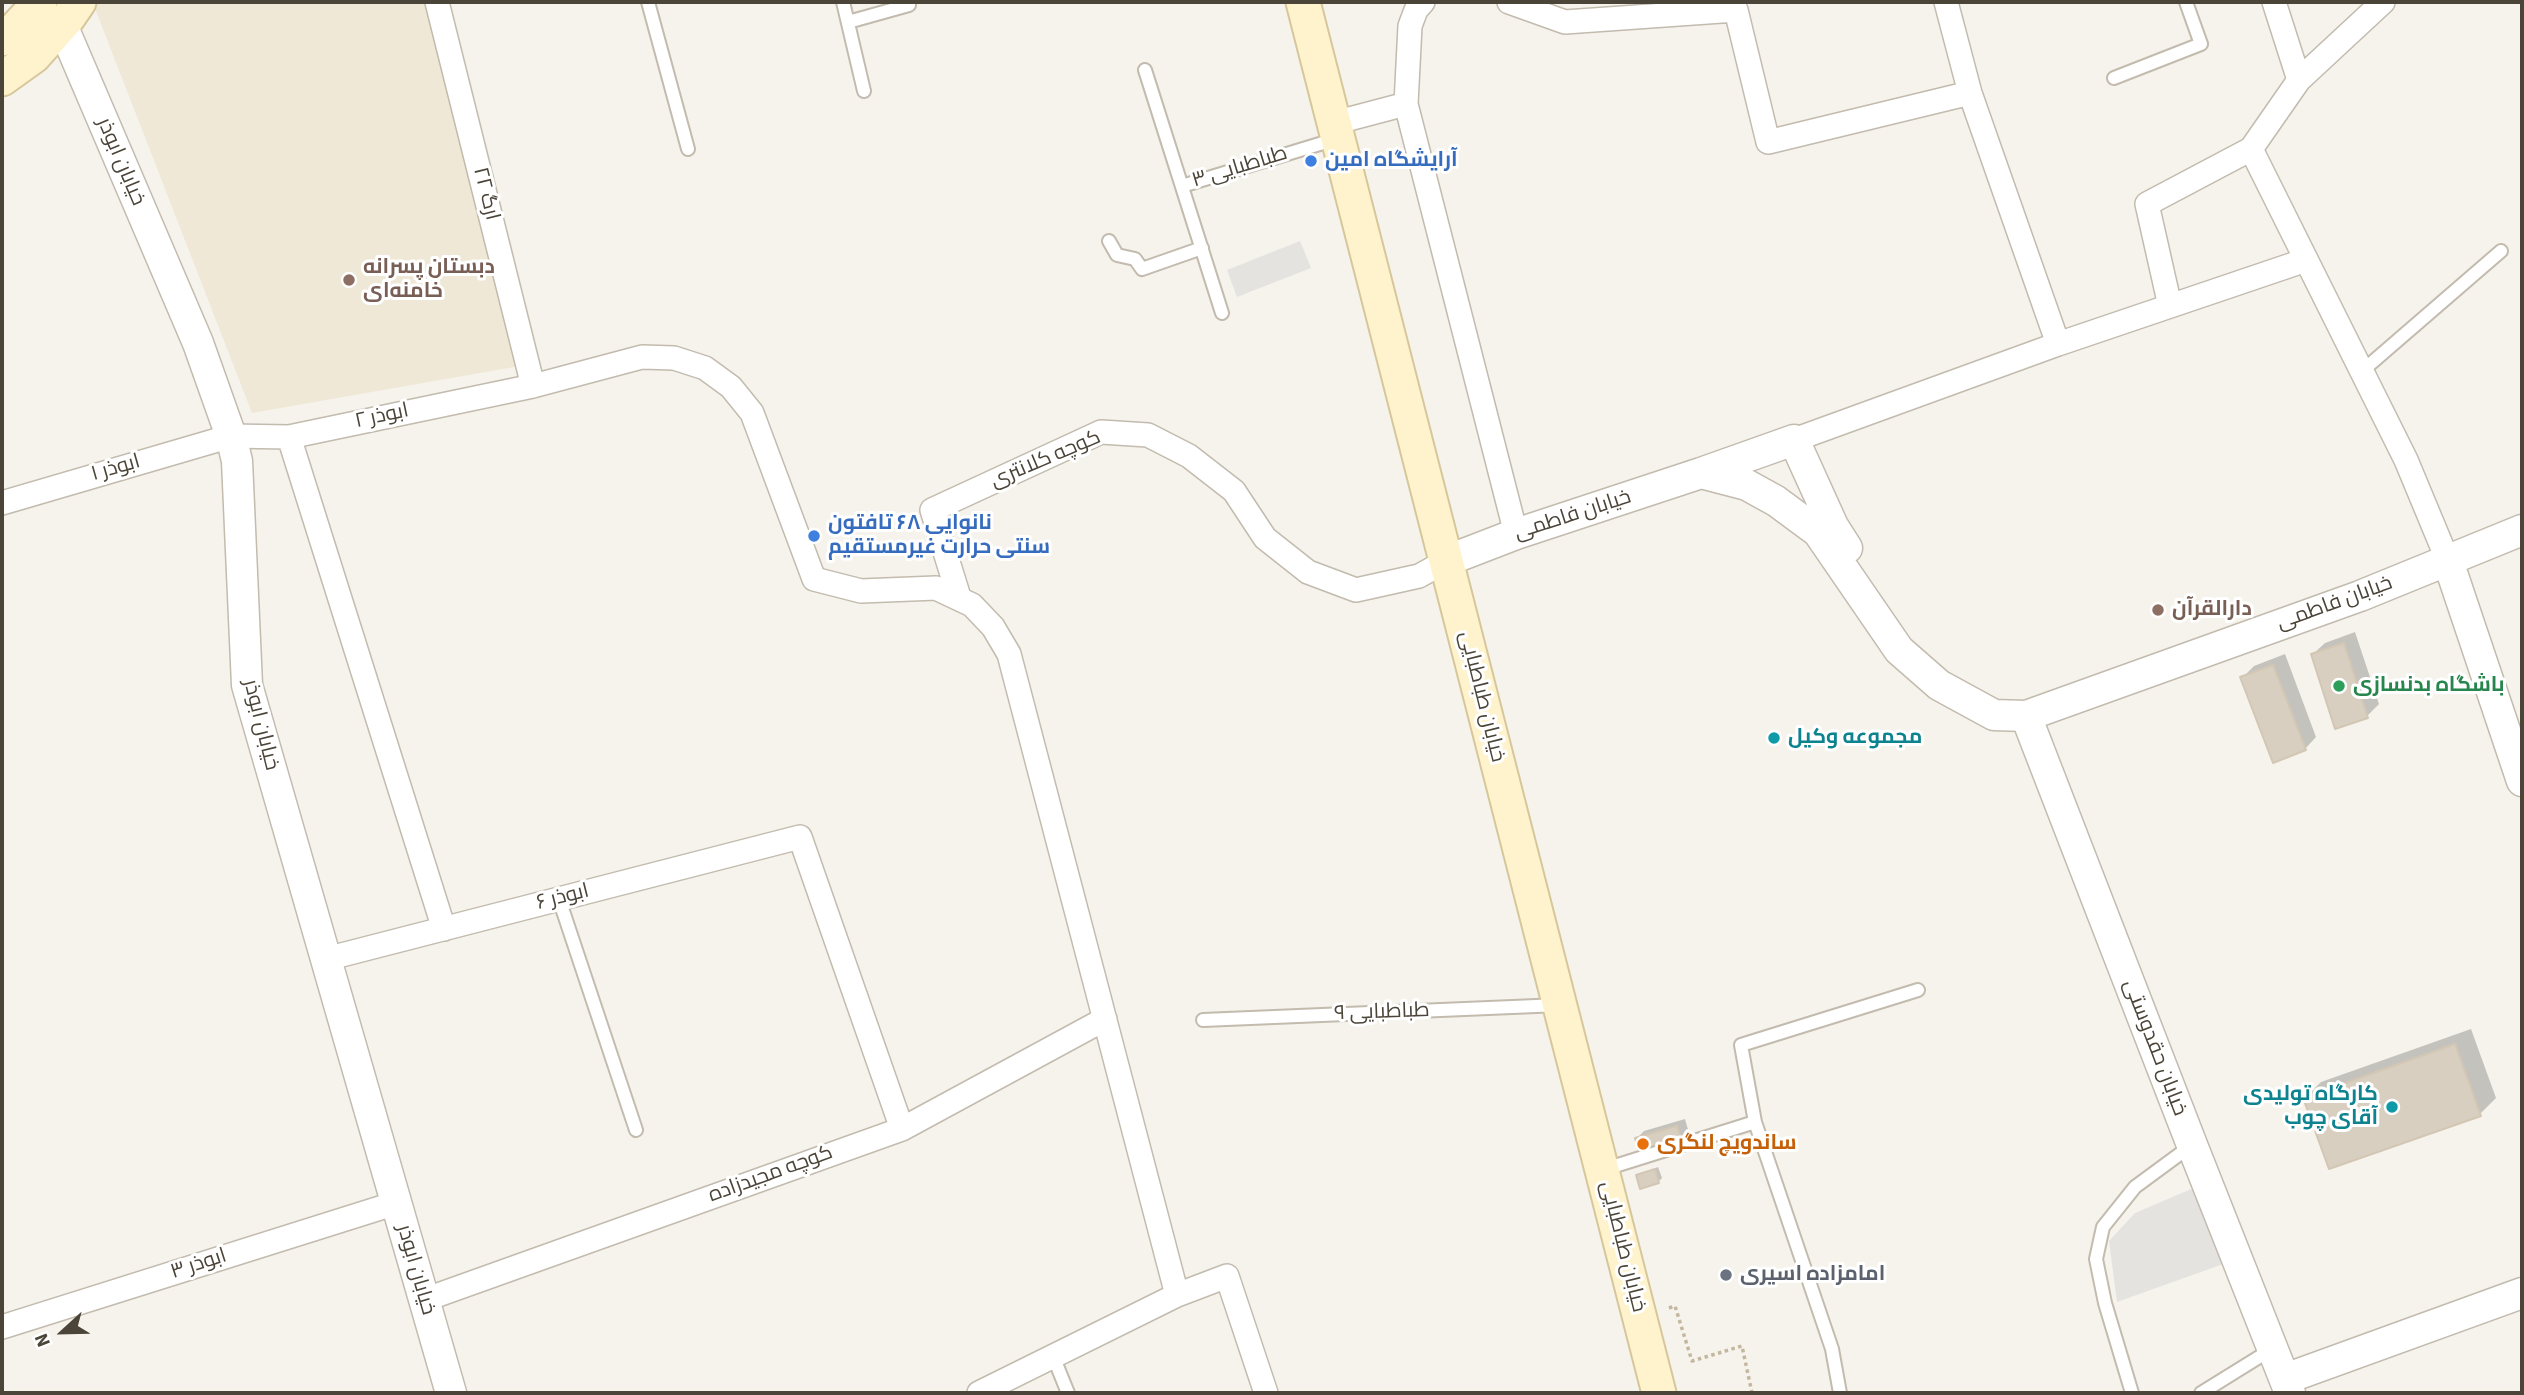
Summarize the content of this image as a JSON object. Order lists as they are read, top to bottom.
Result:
{
  "streets": {
    "main road": ["خیابان طباطبایی"],
    "street": [
      "خیابان ابوذر",
      "ارگ ۲۲",
      "ابوذر ۲",
      "کوچه کلانتری",
      "ابوذر ۱",
      "خیابان فاطمی",
      "ابوذر ۶",
      "خیابان حقدوستی",
      "کوچه مجیدزاده",
      "ابوذر ۳"
    ],
    "lane": ["طباطبایی ۳", "طباطبایی ۹"]
  },
  "crossings": [
    ["خیابان ابوذر", "ابوذر ۲"],
    ["خیابان ابوذر", "ابوذر ۱"],
    ["خیابان ابوذر", "ابوذر ۶"],
    ["خیابان ابوذر", "کوچه مجیدزاده"],
    ["خیابان ابوذر", "ابوذر ۳"],
    ["طباطبایی ۳", "خیابان طباطبایی"],
    ["ارگ ۲۲", "ابوذر ۲"],
    ["ابوذر ۲", "کوچه کلانتری"],
    ["ابوذر ۲", "ابوذر ۱"],
    ["کوچه کلانتری", "خیابان فاطمی"],
    ["کوچه کلانتری", "خیابان طباطبایی"],
    ["خیابان فاطمی", "خیابان طباطبایی"],
    ["خیابان فاطمی", "خیابان حقدوستی"],
    ["خیابان طباطبایی", "طباطبایی ۹"],
    ["ابوذر ۶", "کوچه مجیدزاده"]
  ],
  "places": [
    "آرایشگاه امین",
    "دبستان پسرانه خامنه‌ای",
    "نانوایی ۶۸ تافتون سنتی حرارت غیرمستقیم",
    "دارالقرآن",
    "باشگاه بدنسازی",
    "مجموعه وکیل",
    "کارگاه تولیدی آقای چوب",
    "ساندویچ لنگری",
    "امامزاده اسیری"
  ],
  "north": "left"
}
